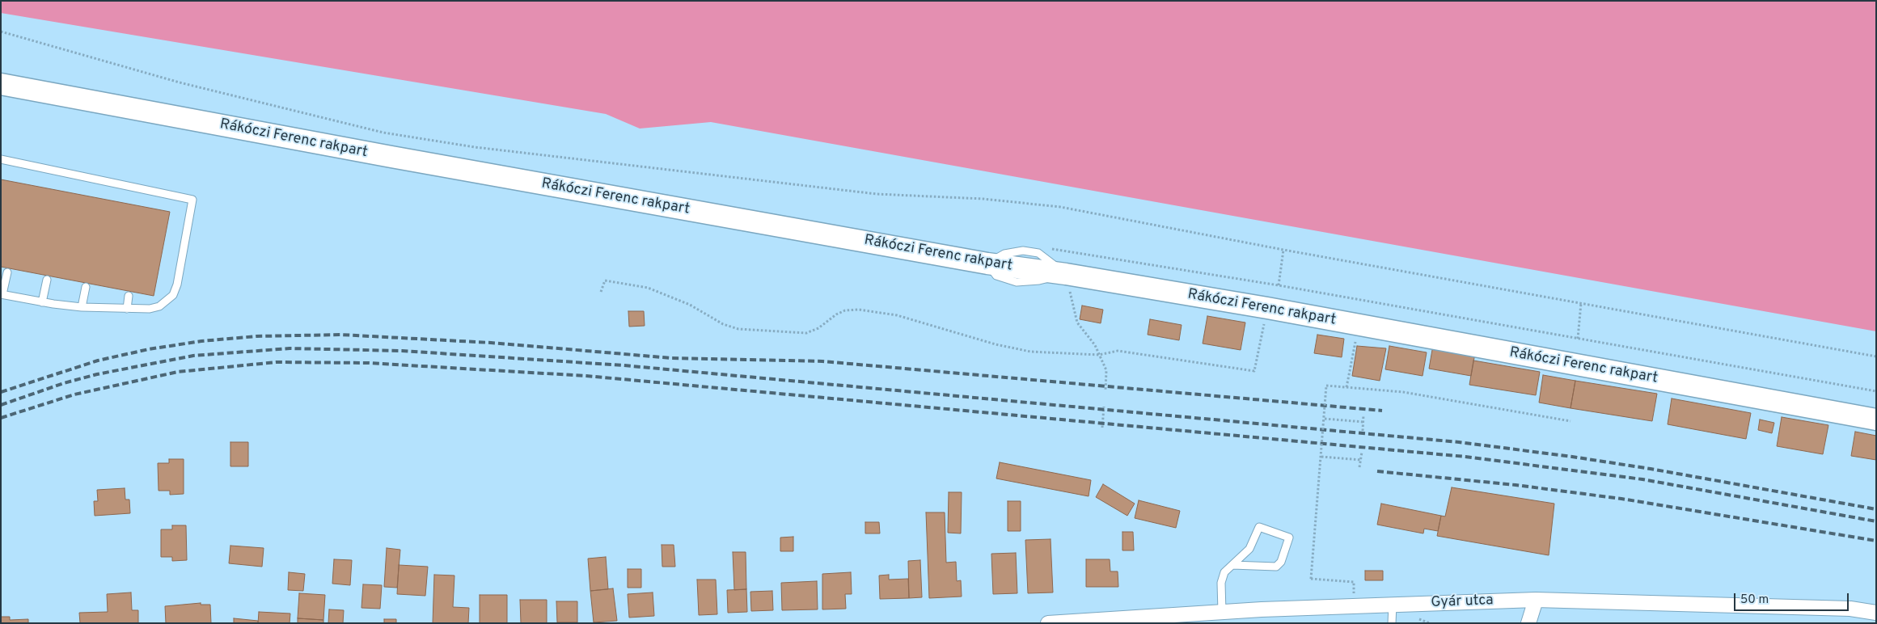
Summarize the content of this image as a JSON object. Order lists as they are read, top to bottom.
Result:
{
  "streets": {
    "street": ["Rákóczi Ferenc rakpart", "Gyár utca"]
  },
  "scale_bar": "50 m"
}
